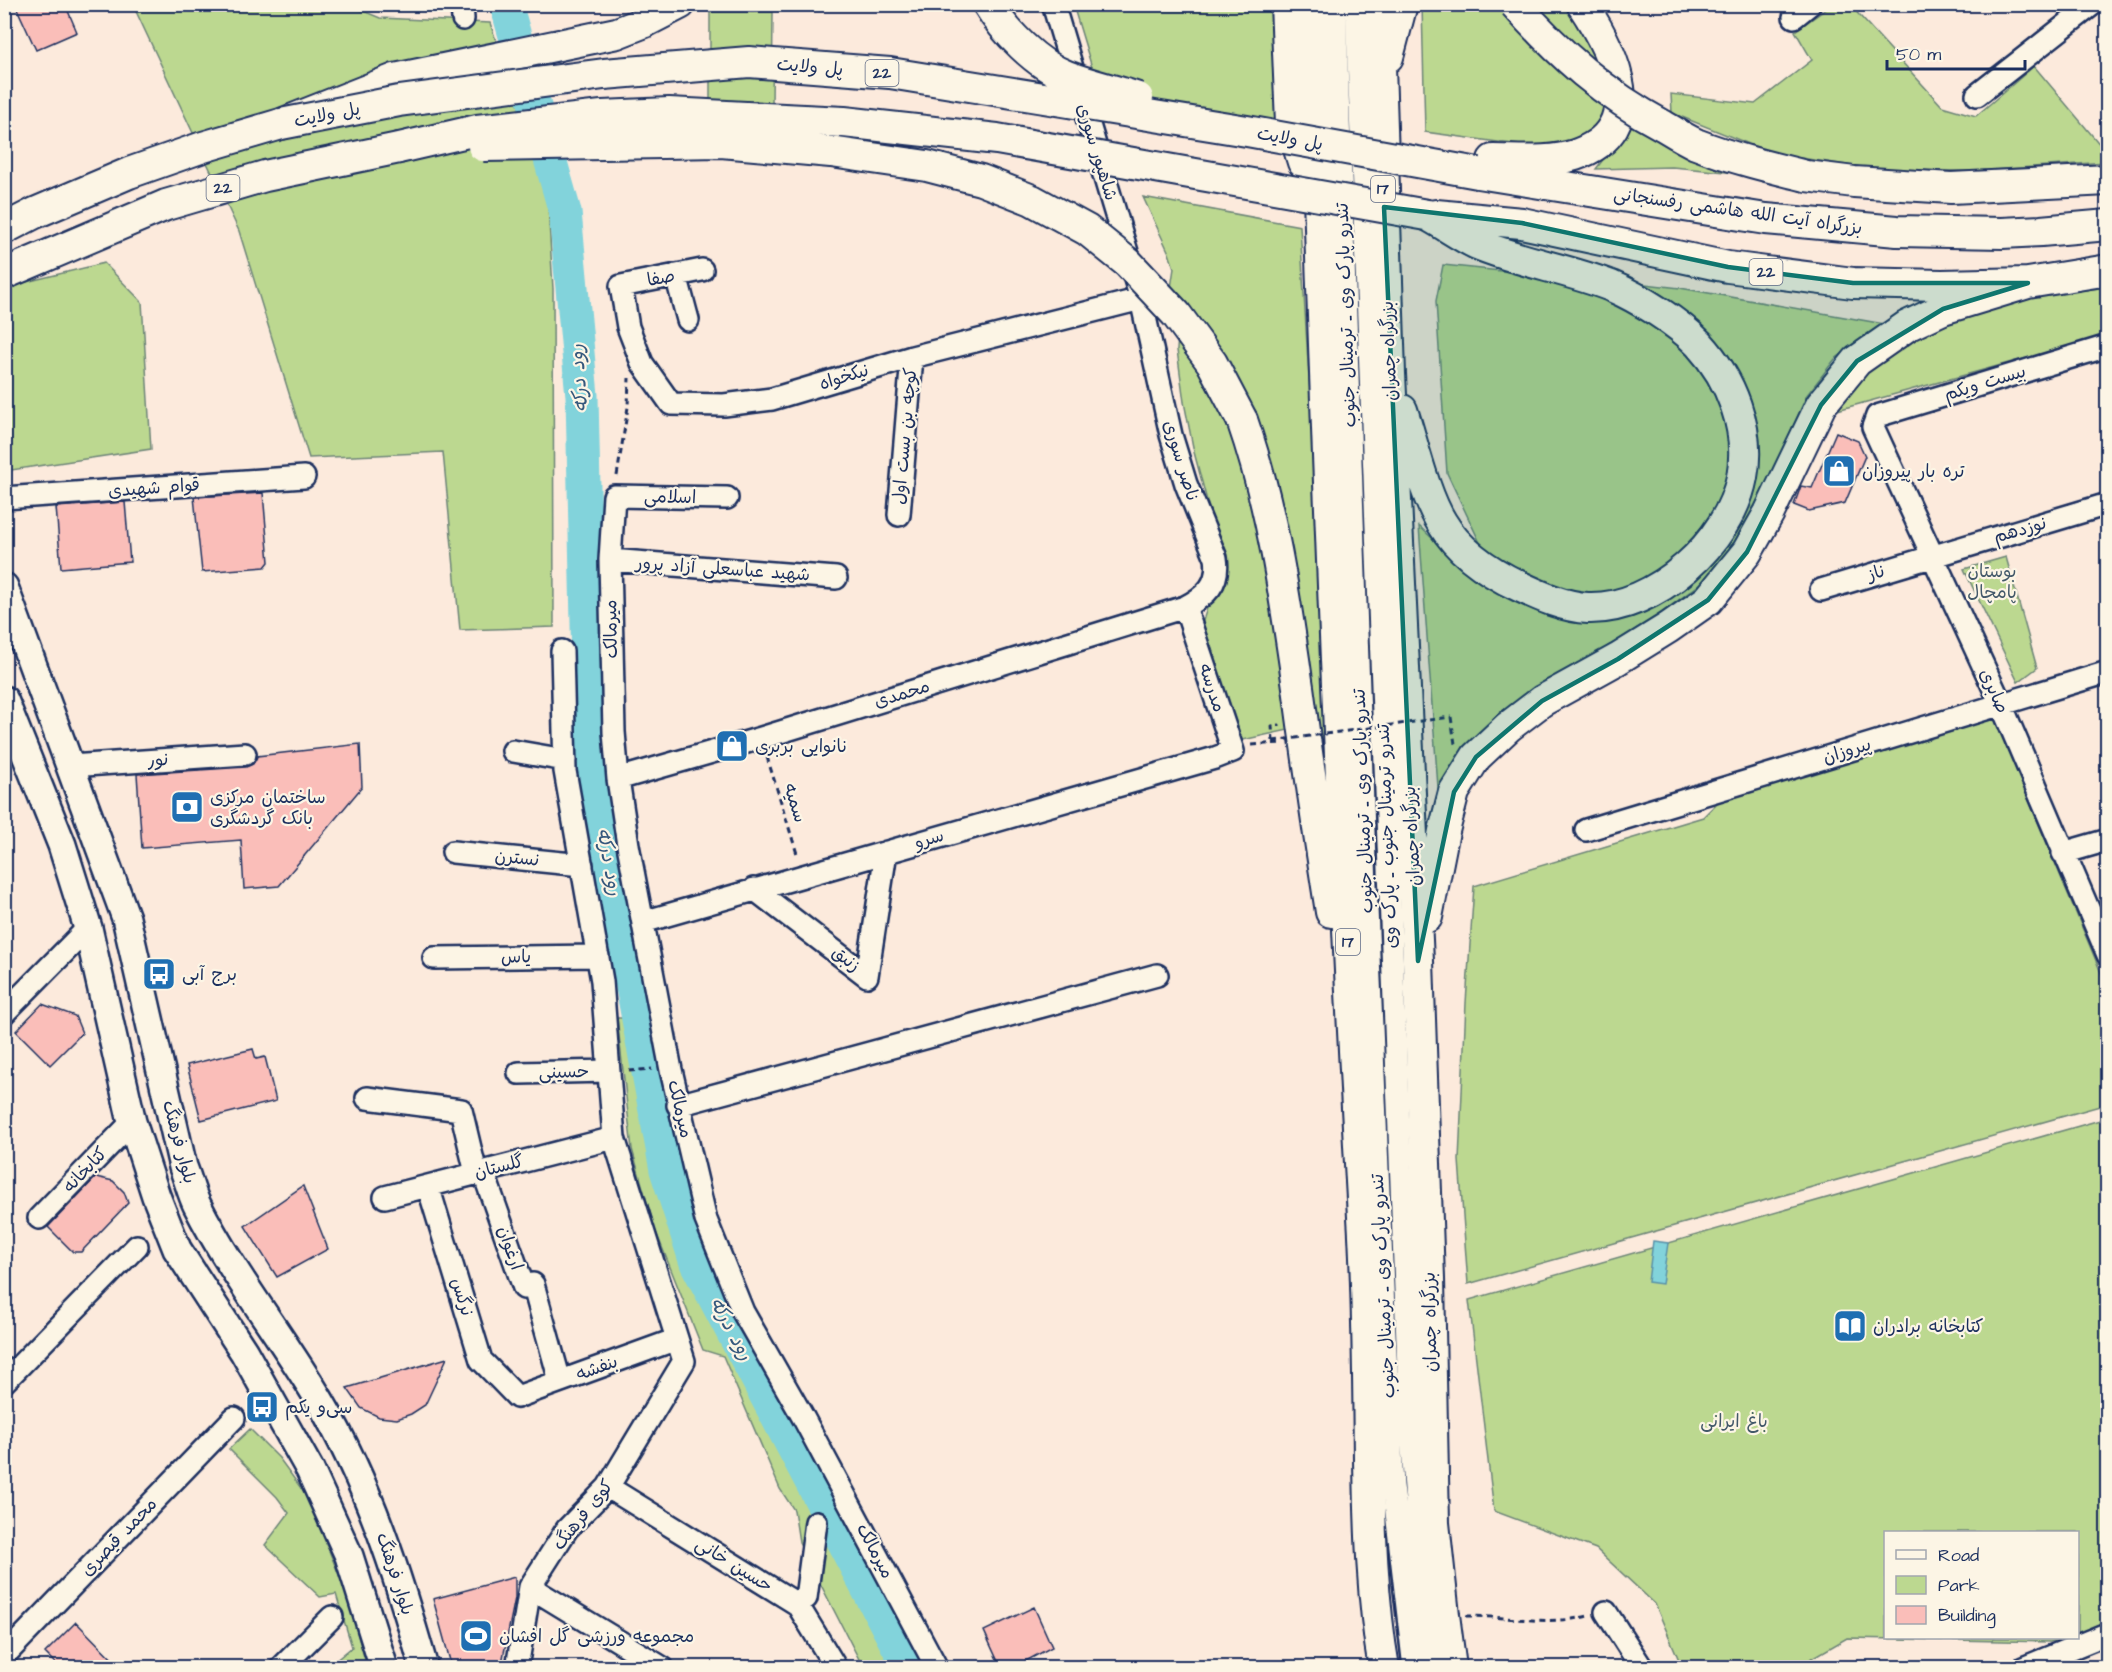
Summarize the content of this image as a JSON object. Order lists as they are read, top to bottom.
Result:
{
  "streets": {
    "highway": [
      "پل ولایت",
      "22",
      "17",
      "بزرگراه آیت الله هاشمی رفسنجانی",
      "بزرگراه چمران"
    ],
    "main road": ["بلوار فرهنگ"],
    "street": [
      "شاهپور سوری",
      "صفا",
      "تندرو پارک وی ـ ترمینال جنوب",
      "نیکخواه",
      "بیست ویکم",
      "کوچه بن بست اول",
      "ناصر سوری",
      "قوام شهیدی",
      "اسلامی",
      "نوزدهم",
      "شهید عباسعلی آزاد پرور",
      "ناز",
      "میرمالک",
      "مدرسه",
      "صابری",
      "محمدی",
      "پیروزان",
      "نور",
      "تندرو ترمینال جنوب ـ پارک وی",
      "سرو",
      "نسترن",
      "یاس",
      "زنبق",
      "حسینی",
      "گلستان",
      "کتابخانه",
      "ارغوان",
      "نرگس",
      "بنفشه",
      "کوی فرهنگ",
      "محمد قیصری",
      "حسین خانی"
    ],
    "path": ["سمیه"]
  },
  "crossings": [
    ["پل ولایت", "22"],
    ["پل ولایت", "بزرگراه آیت الله هاشمی رفسنجانی"],
    ["شاهپور سوری", "نیکخواه"],
    ["شاهپور سوری", "ناصر سوری"],
    ["صفا", "نیکخواه"],
    ["نیکخواه", "کوچه بن بست اول"],
    ["نیکخواه", "ناصر سوری"],
    ["بیست ویکم", "صابری"],
    ["ناصر سوری", "مدرسه"],
    ["ناصر سوری", "محمدی"],
    ["اسلامی", "میرمالک"],
    ["نوزدهم", "ناز"],
    ["نوزدهم", "صابری"],
    ["شهید عباسعلی آزاد پرور", "میرمالک"],
    ["ناز", "صابری"],
    ["میرمالک", "محمدی"],
    ["میرمالک", "سرو"],
    ["مدرسه", "محمدی"],
    ["مدرسه", "سرو"],
    ["صابری", "پیروزان"],
    ["محمدی", "سمیه"],
    ["نور", "بلوار فرهنگ"],
    ["سمیه", "سرو"],
    ["سرو", "زنبق"],
    ["بلوار فرهنگ", "کتابخانه"],
    ["گلستان", "ارغوان"],
    ["گلستان", "نرگس"],
    ["ارغوان", "بنفشه"],
    ["نرگس", "بنفشه"],
    ["بنفشه", "کوی فرهنگ"],
    ["کوی فرهنگ", "حسین خانی"]
  ],
  "water": ["رود درکه"],
  "parks": ["بوستان پامچال", "باغ ایرانی"],
  "places": {
    "shop": ["تره بار پیروزان", "نانوایی بربری"],
    "bank": ["ساختمان مرکزی بانک گردشگری"],
    "bus stop": ["برج آبی", "سی‌و یکم"],
    "library": ["کتابخانه برادران"],
    "sports": ["مجموعه ورزشی گل افشان"]
  },
  "legend": ["Road", "Park", "Building"],
  "scale_bar": "50 m"
}
